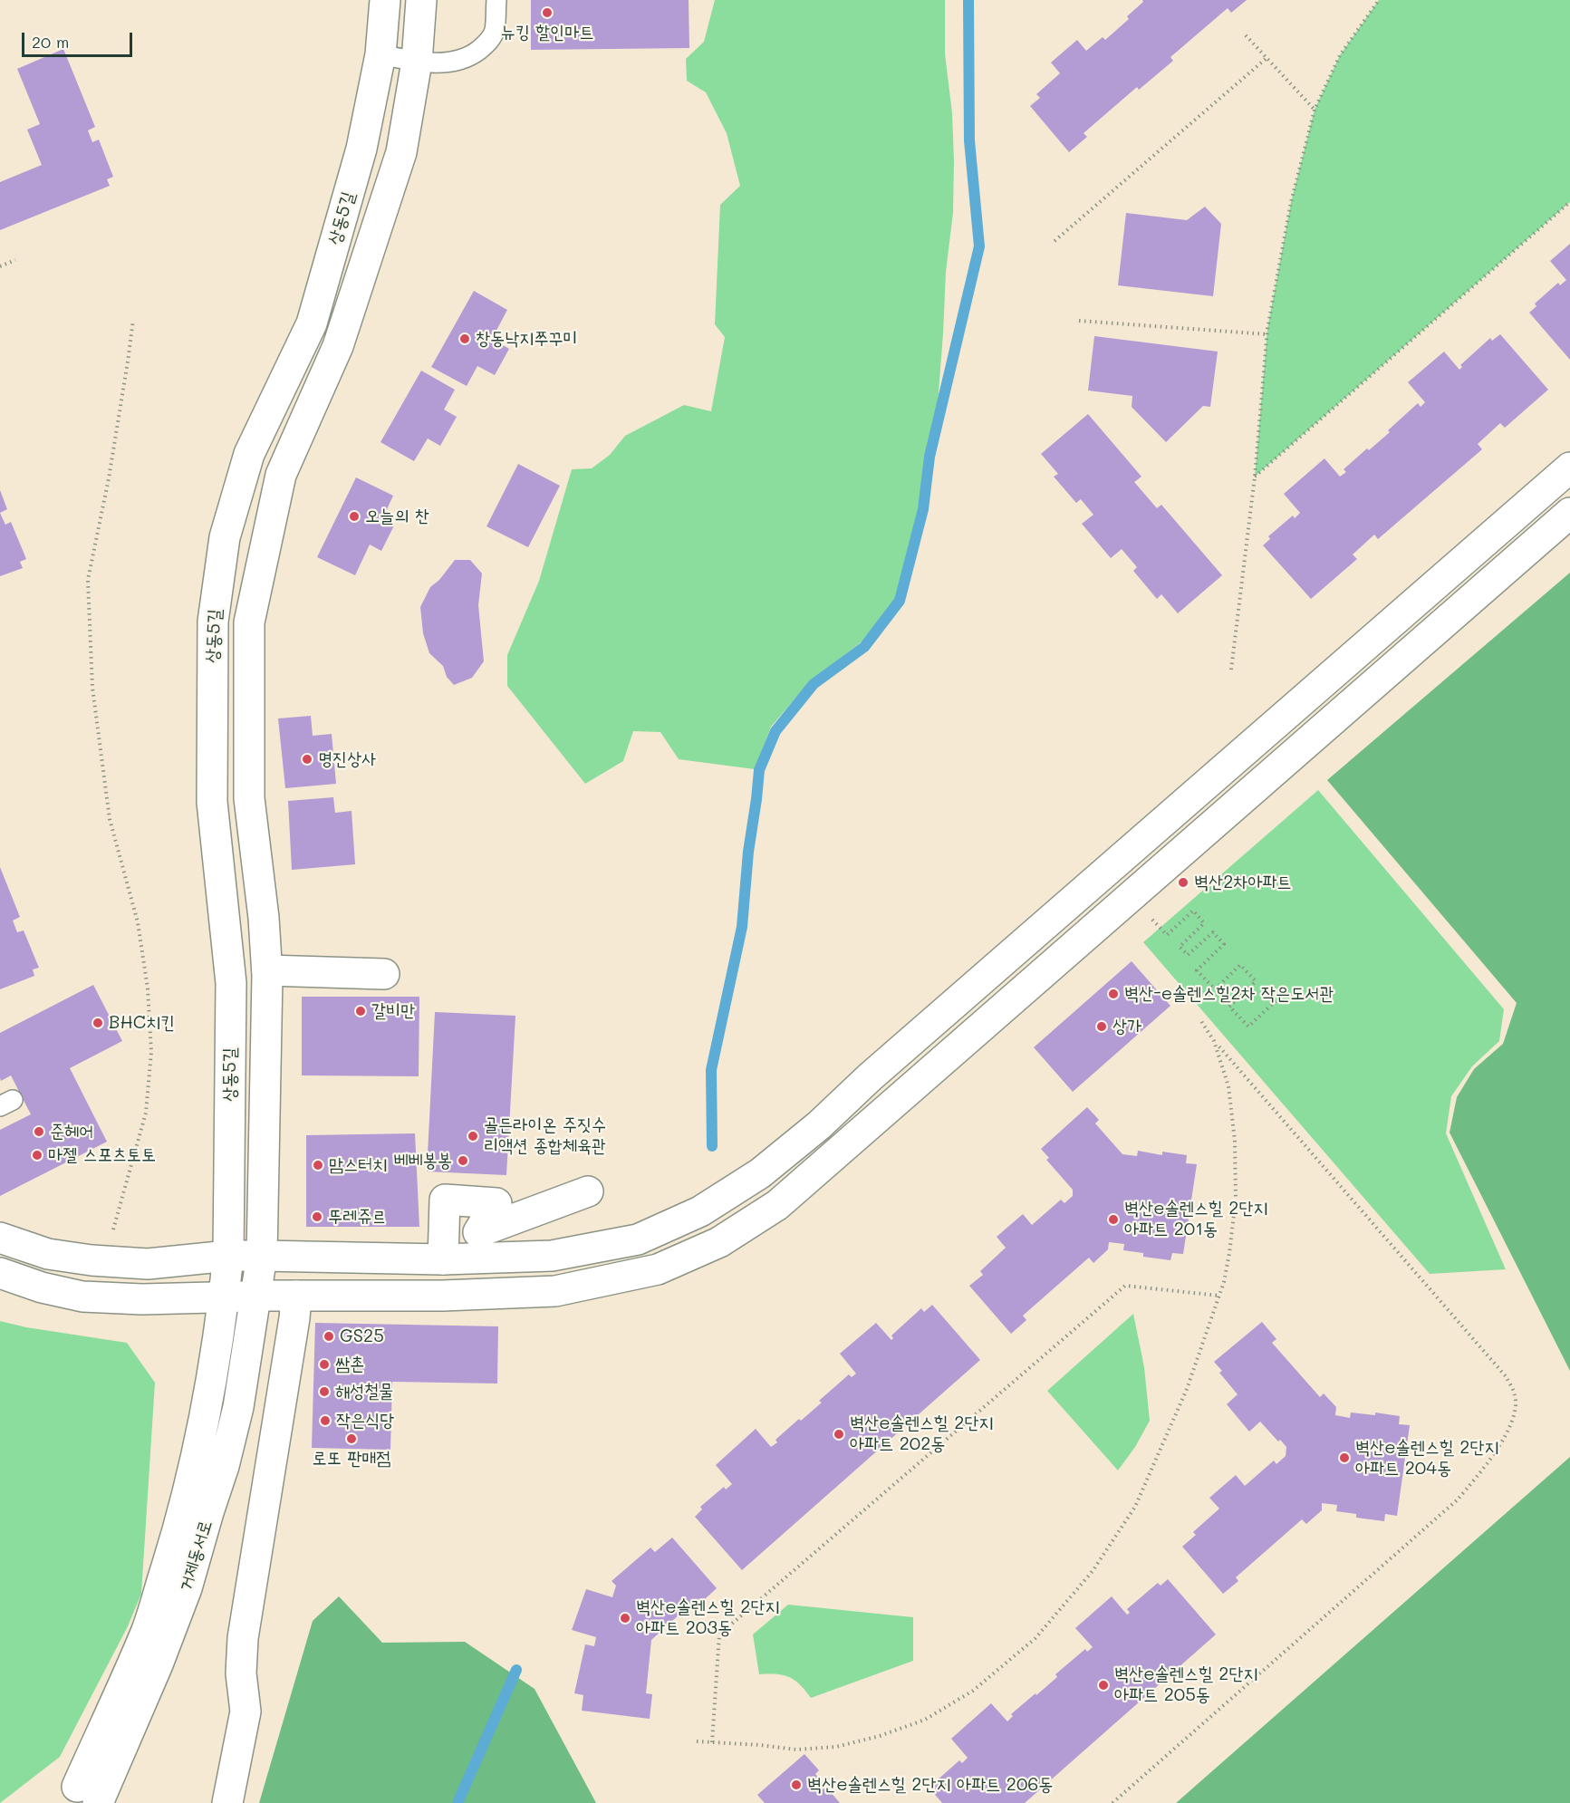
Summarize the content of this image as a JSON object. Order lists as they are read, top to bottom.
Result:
{
  "streets": {
    "street": ["상동5길", "거제동서로"]
  },
  "crossings": [
    ["상동5길", "거제동서로"]
  ],
  "places": [
    "뉴킹 할인마트",
    "창동낙지쭈꾸미",
    "오늘의 찬",
    "명진상사",
    "벽산2차아파트",
    "벽산-e솔렌스힐2차 작은도서관",
    "갈비만",
    "BHC치킨",
    "상가",
    "준헤어",
    "골든라이온 주짓수 리액션 종합체육관",
    "마젤 스포츠토토",
    "베베봉봉",
    "맘스터치",
    "뚜레쥬르",
    "벽산e솔렌스힐 2단지 아파트 201동",
    "GS25",
    "쌈촌",
    "해성철물",
    "작은식당",
    "벽산e솔렌스힐 2단지 아파트 202동",
    "로또 판매점",
    "벽산e솔렌스힐 2단지 아파트 204동",
    "벽산e솔렌스힐 2단지 아파트 203동",
    "벽산e솔렌스힐 2단지 아파트 205동",
    "벽산e솔렌스힐 2단지 아파트 206동"
  ],
  "scale_bar": "20 m"
}
